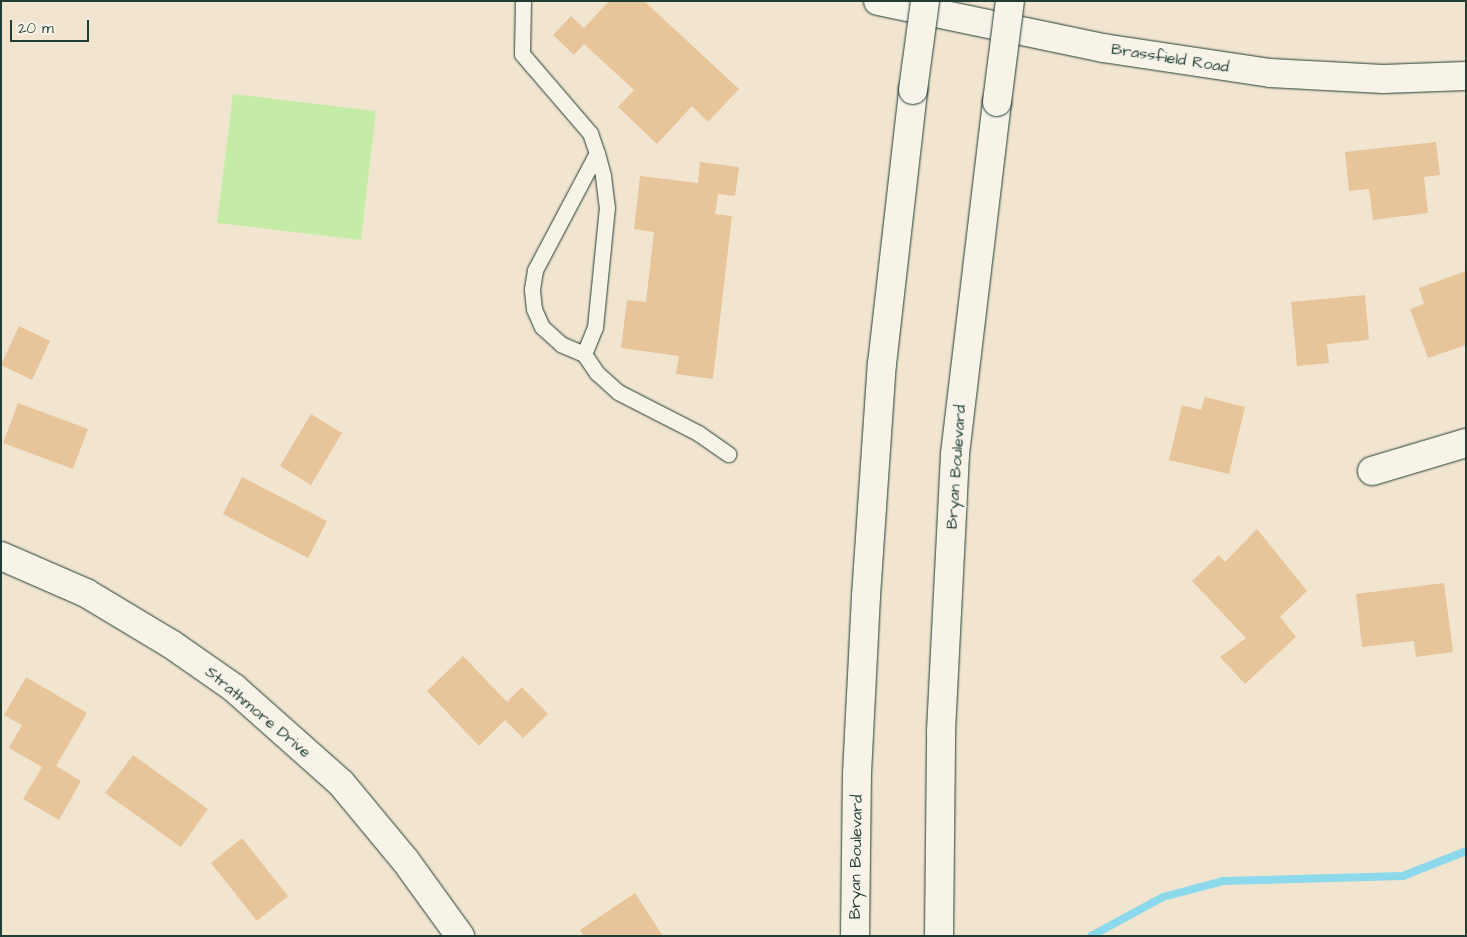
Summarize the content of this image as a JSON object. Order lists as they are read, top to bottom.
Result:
{
  "streets": {
    "main road": ["Brassfield Road", "Bryan Boulevard", "Strathmore Drive"]
  },
  "scale_bar": "20 m"
}
